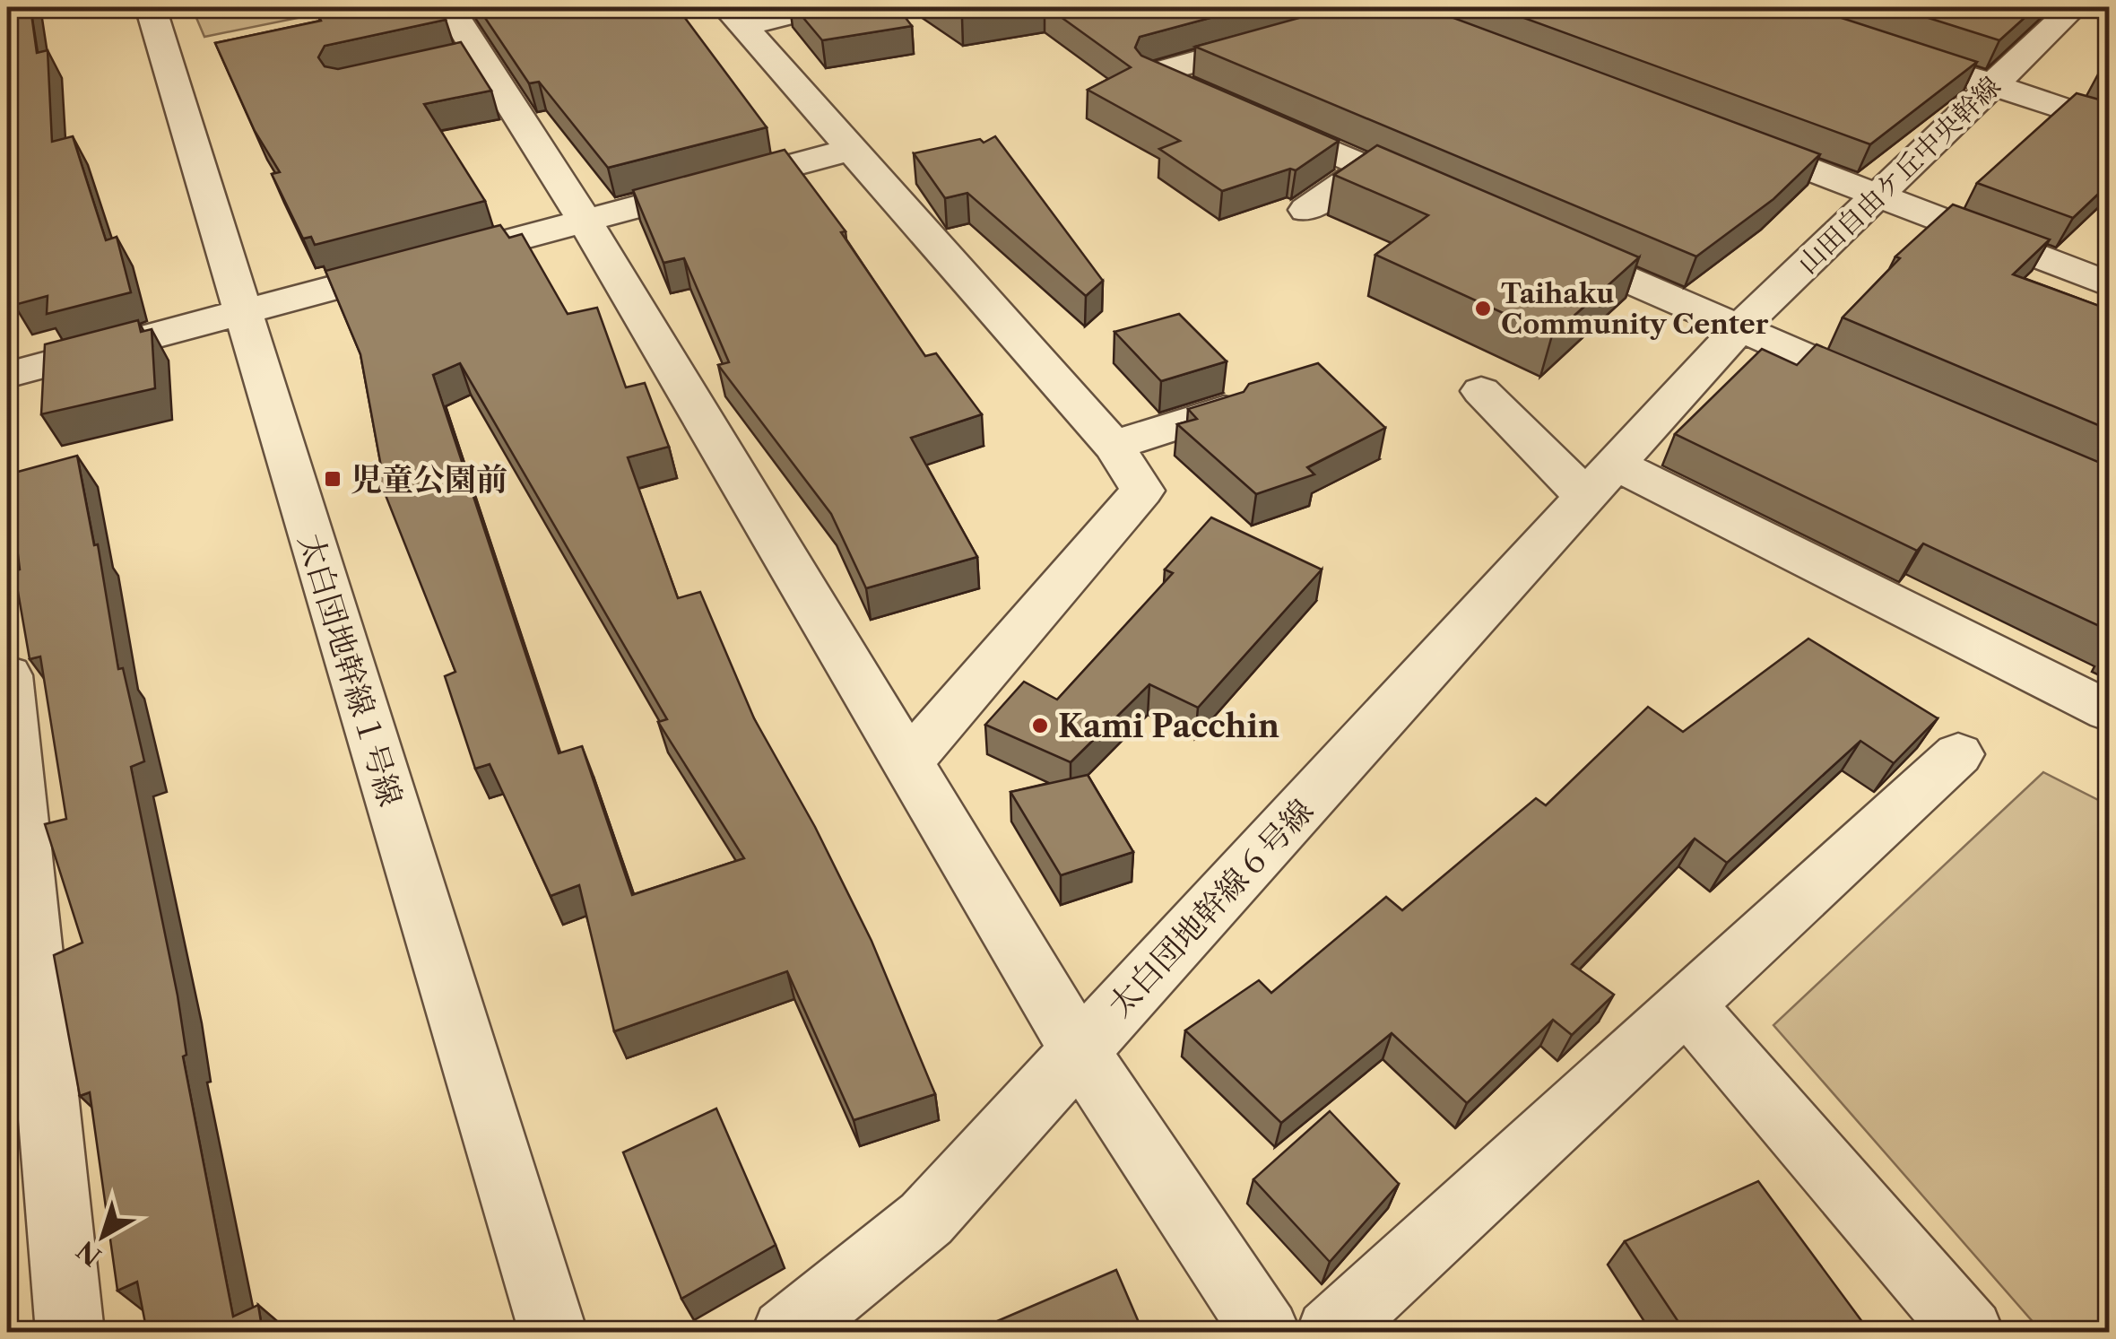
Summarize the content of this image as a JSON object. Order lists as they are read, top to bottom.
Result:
{
  "streets": {
    "street": ["山田自由ケ丘中央幹線", "太白団地幹線１号線", "太白団地幹線６号線"]
  },
  "crossings": [
    ["山田自由ケ丘中央幹線", "太白団地幹線６号線"]
  ],
  "places": {
    "other": ["Taihaku Community Center", "Kami Pacchin"],
    "transit": ["児童公園前"]
  },
  "north": "bottom left"
}
